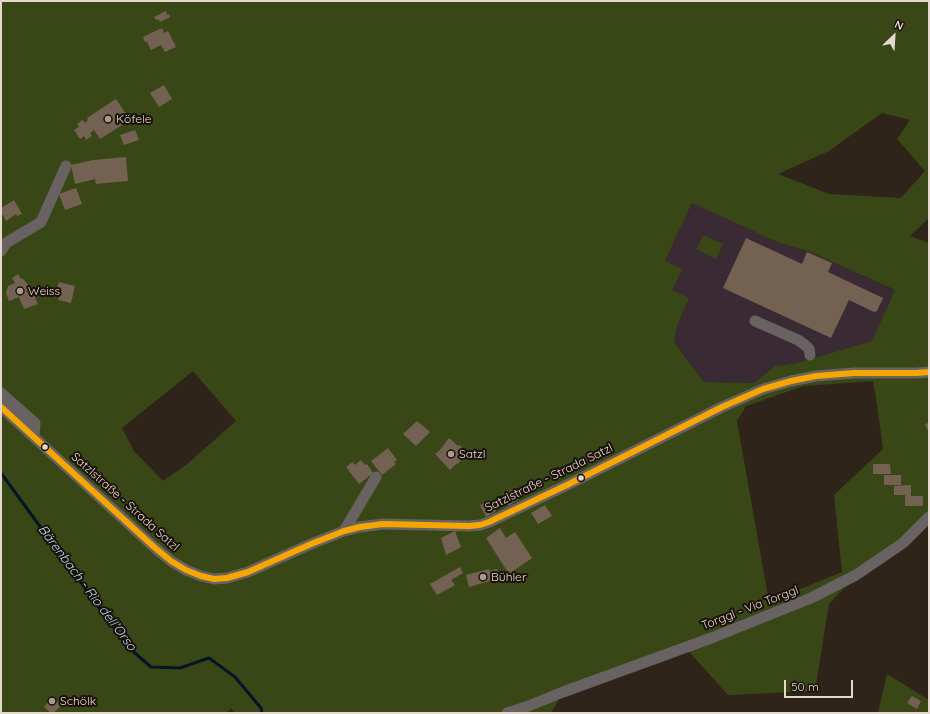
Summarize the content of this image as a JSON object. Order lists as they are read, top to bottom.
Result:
{
  "streets": {
    "street": ["Satzlstraße - Strada Satzl", "Torggl - Via Torggl"]
  },
  "water": ["Bärenbach - Rio dell’Orso"],
  "places": [
    "Köfele",
    "Weiss",
    "Satzl",
    "Bühler",
    "Schölk"
  ],
  "scale_bar": "50 m",
  "north": "top right"
}
